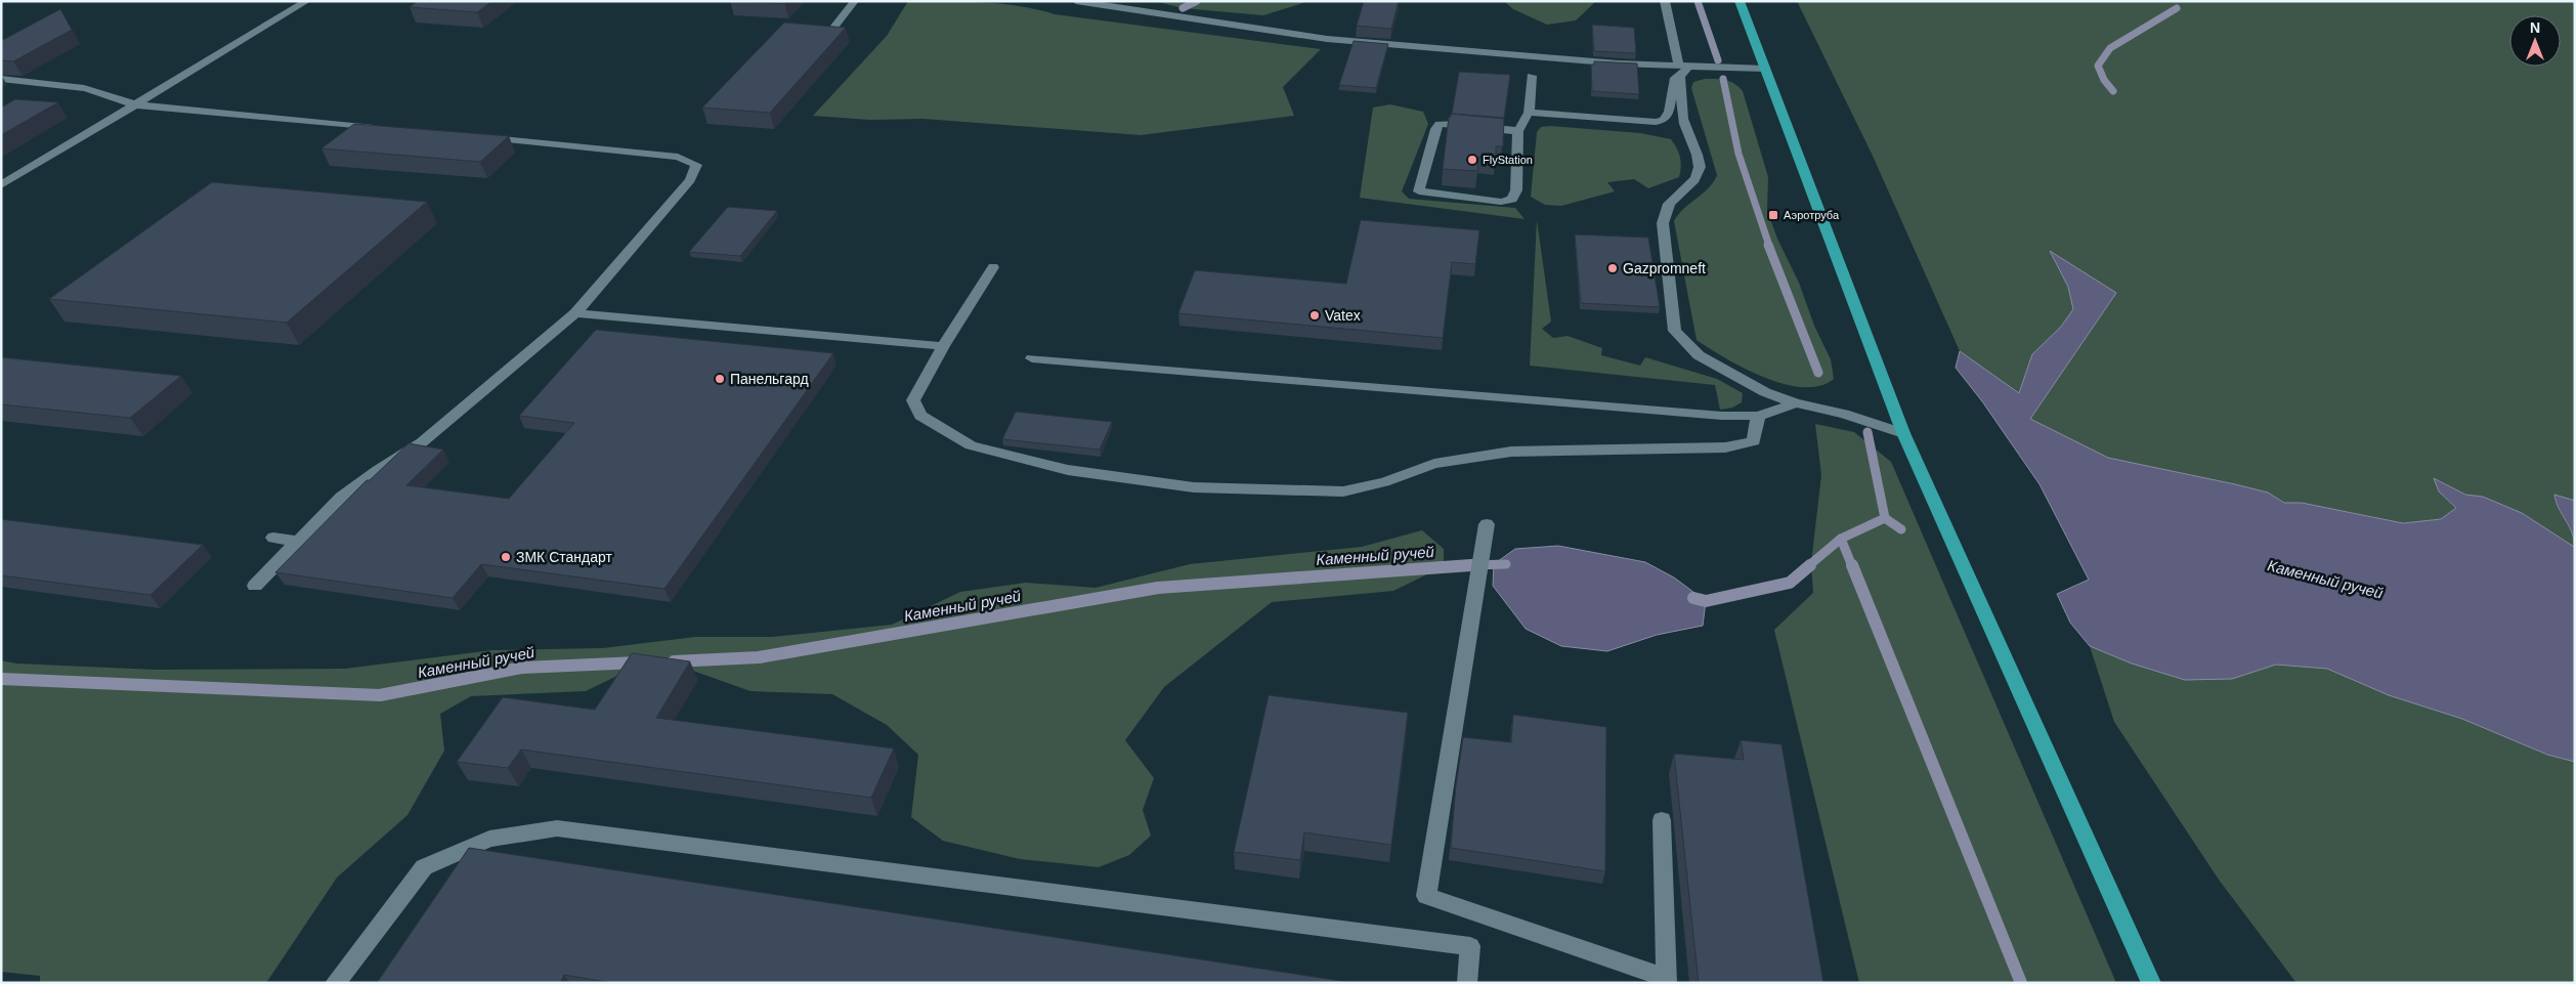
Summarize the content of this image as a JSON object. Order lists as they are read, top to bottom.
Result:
{
  "water": ["Каменный ручей"],
  "places": {
    "other": [
      "FlyStation",
      "Gazpromneft",
      "Vatex",
      "Панельгард",
      "ЗМК Стандарт"
    ],
    "transit": ["Аэротруба"]
  },
  "north": "top"
}
